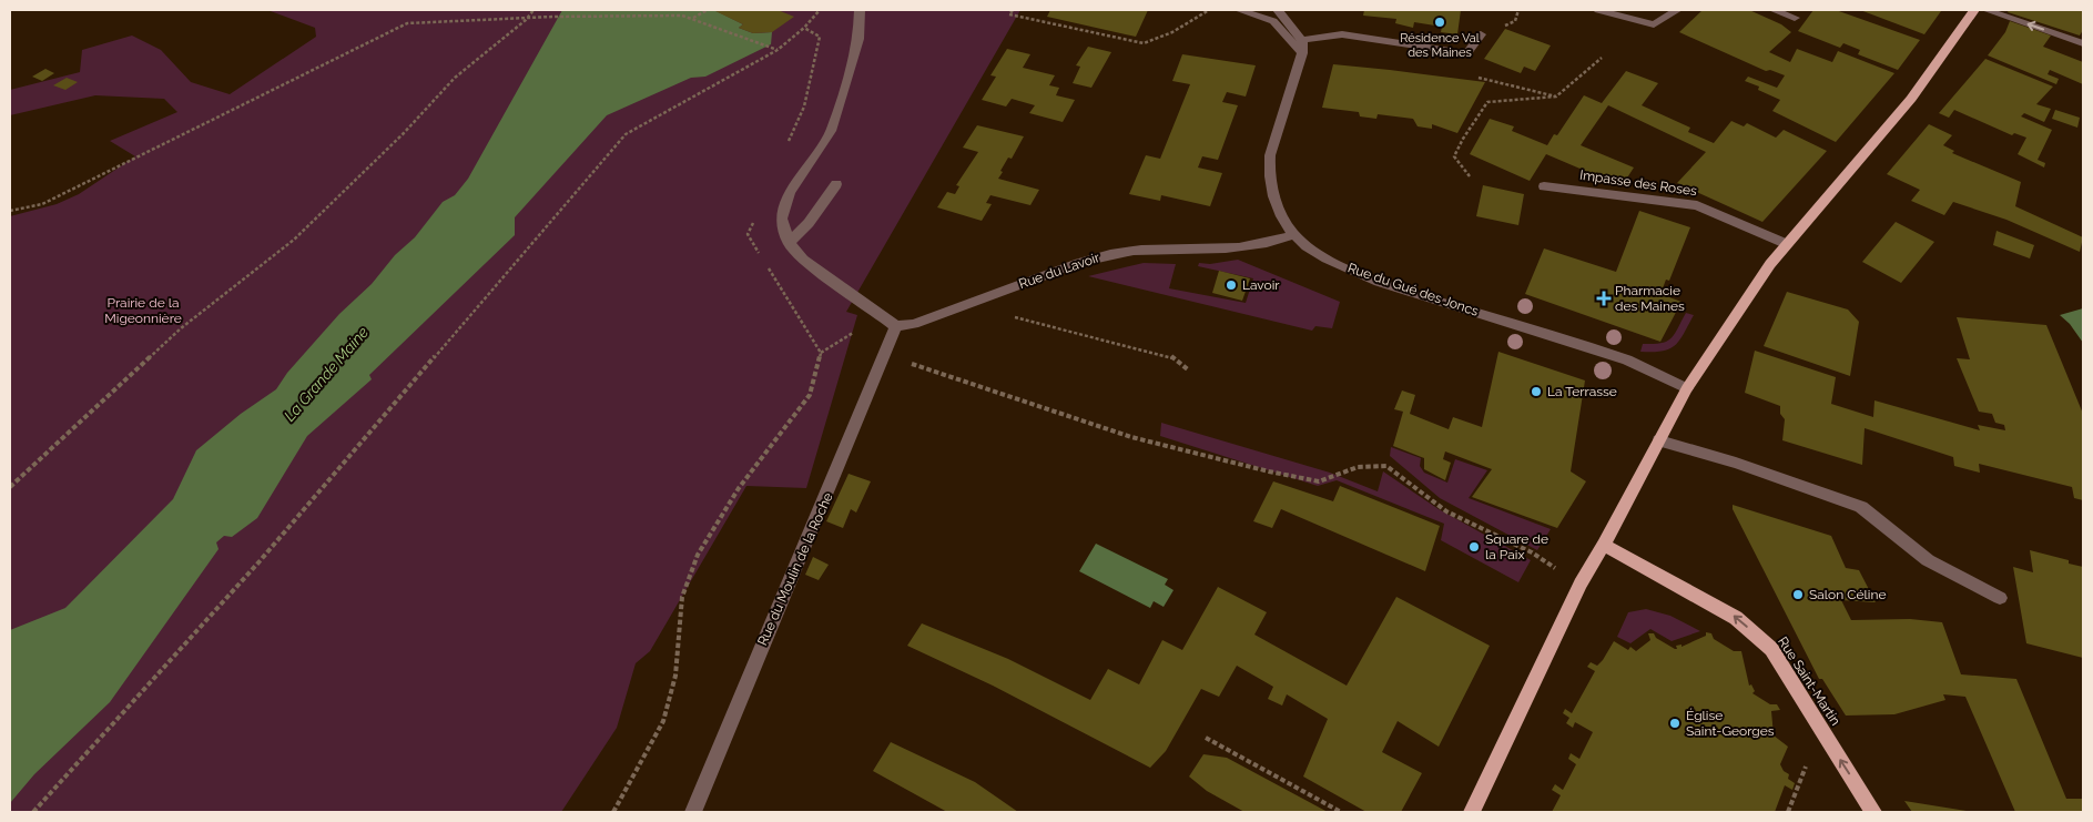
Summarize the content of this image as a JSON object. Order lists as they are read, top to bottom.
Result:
{
  "streets": {
    "main road": ["Rue Saint-Martin"],
    "street": [
      "Impasse des Roses",
      "Rue du Lavoir",
      "Rue du Gué des Joncs",
      "Rue du Moulin de la Roche"
    ]
  },
  "crossings": [
    ["Rue du Lavoir", "Rue du Gué des Joncs"],
    ["Rue du Lavoir", "Rue du Moulin de la Roche"]
  ],
  "one_way": ["Rue Saint-Martin"],
  "water": ["La Grande Maine"],
  "parks": ["Prairie de la Migeonnière"],
  "places": {
    "other": [
      "Résidence Val des Maines",
      "Lavoir",
      "La Terrasse",
      "Square de la Paix",
      "Salon Céline",
      "Église Saint-Georges"
    ],
    "health": ["Pharmacie des Maines"]
  }
}
